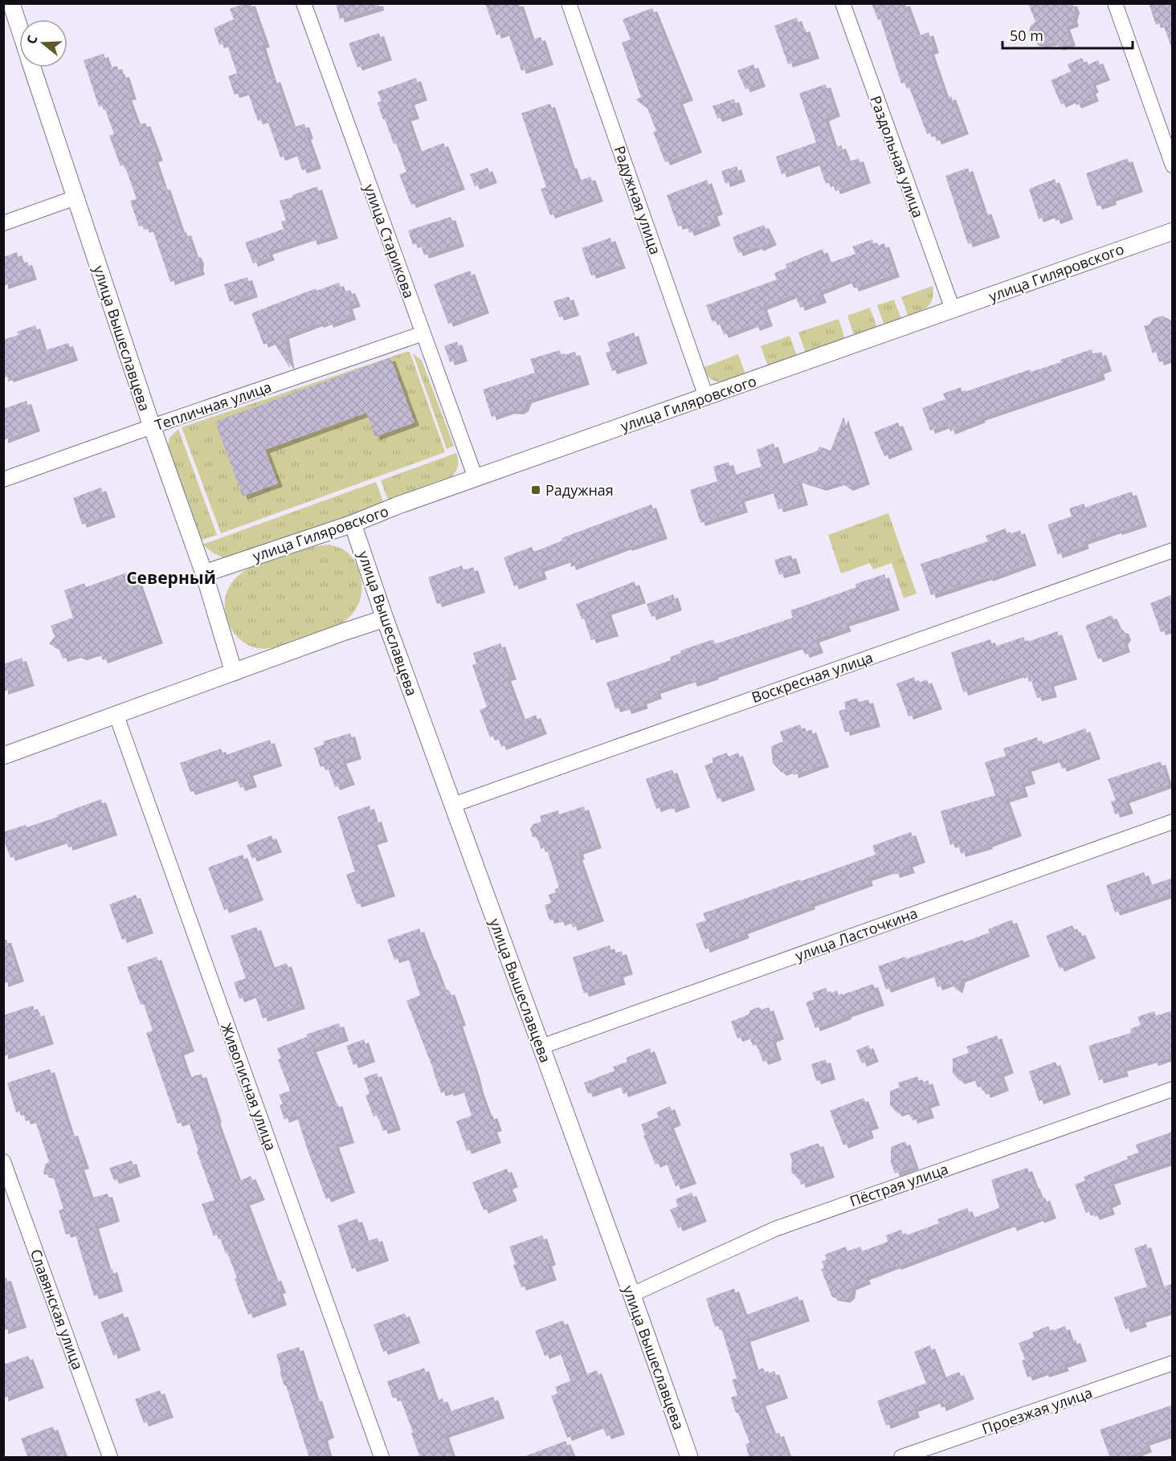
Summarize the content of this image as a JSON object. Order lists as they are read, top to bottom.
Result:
{
  "streets": {
    "street": [
      "Раздольная улица",
      "Радужная улица",
      "улица Старикова",
      "улица Гиляровского",
      "улица Вышеславцева",
      "Тепличная улица",
      "Воскресная улица",
      "улица Ласточкина",
      "Живописная улица",
      "Пёстрая улица",
      "Славянская улица",
      "Проезжая улица"
    ]
  },
  "crossings": [
    ["Раздольная улица", "улица Гиляровского"],
    ["Радужная улица", "улица Гиляровского"],
    ["улица Старикова", "улица Гиляровского"],
    ["улица Старикова", "Тепличная улица"],
    ["улица Гиляровского", "улица Вышеславцева"],
    ["улица Вышеславцева", "Тепличная улица"],
    ["улица Вышеславцева", "Воскресная улица"],
    ["улица Вышеславцева", "улица Ласточкина"],
    ["улица Вышеславцева", "Пёстрая улица"]
  ],
  "districts": ["Северный"],
  "places": {
    "transit": ["Радужная"]
  },
  "scale_bar": "50 m",
  "north": "left"
}
